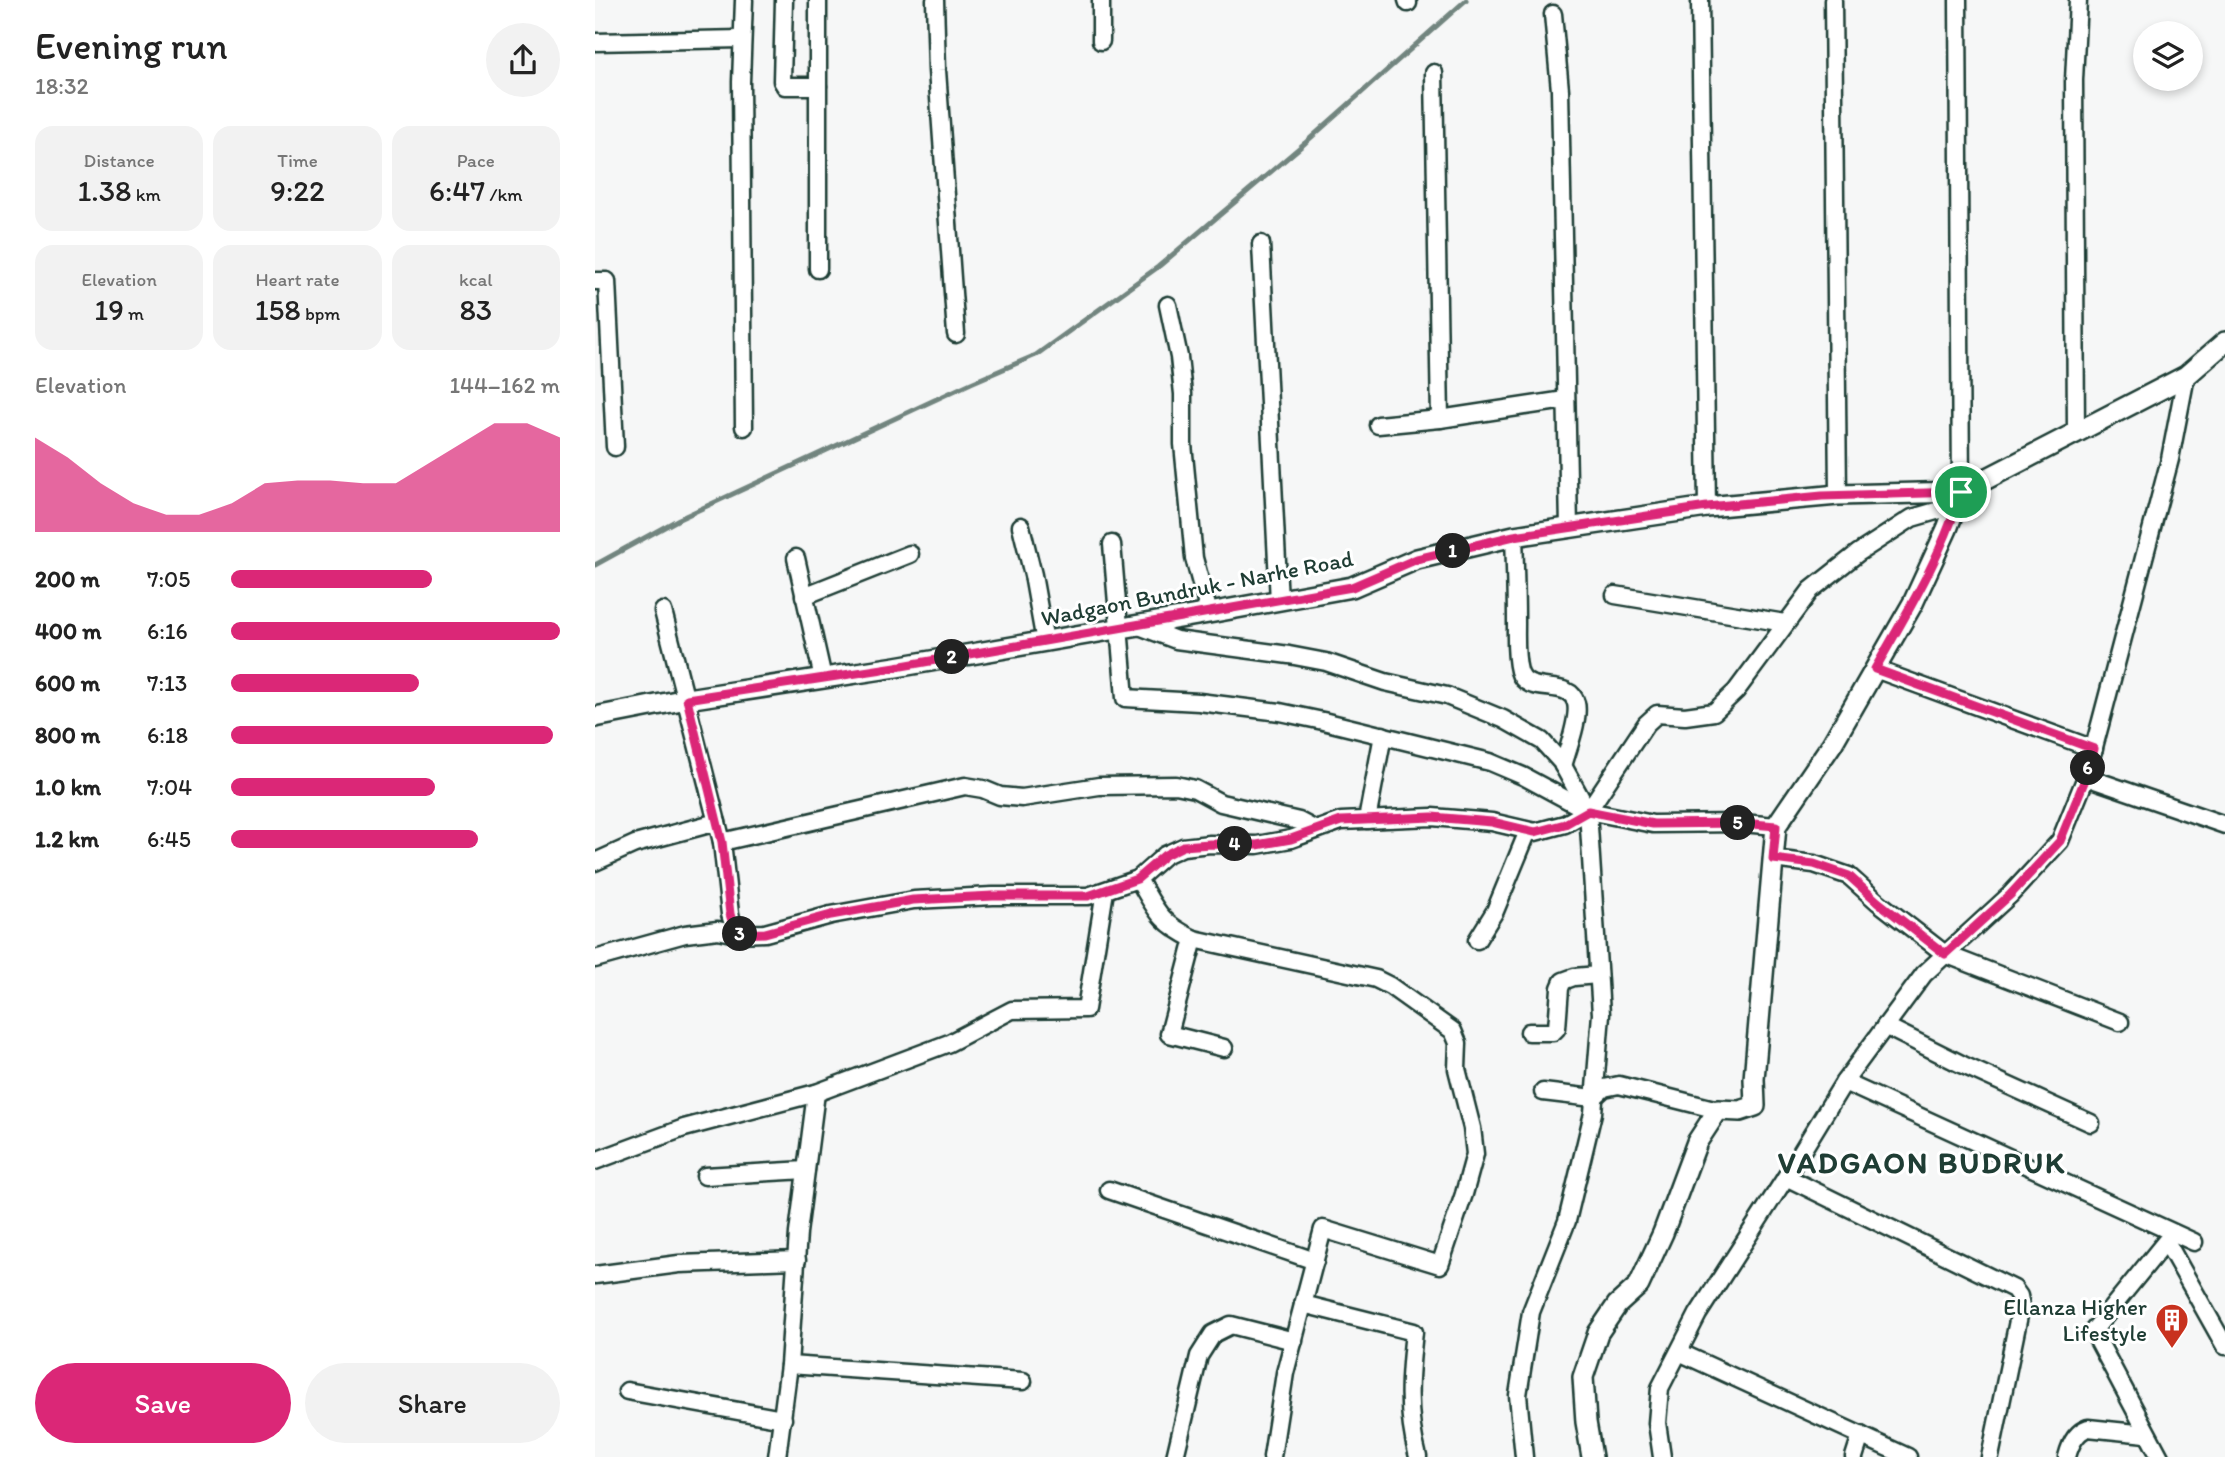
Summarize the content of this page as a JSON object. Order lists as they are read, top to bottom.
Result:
{
  "streets": {
    "street": ["Wadgaon Bundruk - Narhe Road"]
  },
  "districts": ["VADGAON BUDRUK"],
  "places": {
    "building": ["Ellanza Higher Lifestyle"]
  },
  "page": {
    "heading": ["Evening run", "18:32"],
    "stats": [
      ["Distance", "1.38 km"],
      ["Time", "9:22"],
      ["Pace", "6:47 /km"],
      ["Elevation", "19 m"],
      ["Heart rate", "158 bpm"],
      ["kcal", "83"]
    ],
    "chart": ["Elevation", "144–162 m"],
    "pins": [
      "1",
      "2",
      "6",
      "5",
      "4",
      "3"
    ],
    "list": [
      {
        "name": "200 m",
        "note": "7:05"
      },
      {
        "name": "400 m",
        "note": "6:16"
      },
      {
        "name": "600 m",
        "note": "7:13"
      },
      {
        "name": "800 m",
        "note": "6:18"
      },
      {
        "name": "1.0 km",
        "note": "7:04"
      },
      {
        "name": "1.2 km",
        "note": "6:45"
      }
    ],
    "buttons": ["Save", "Share"]
  }
}
